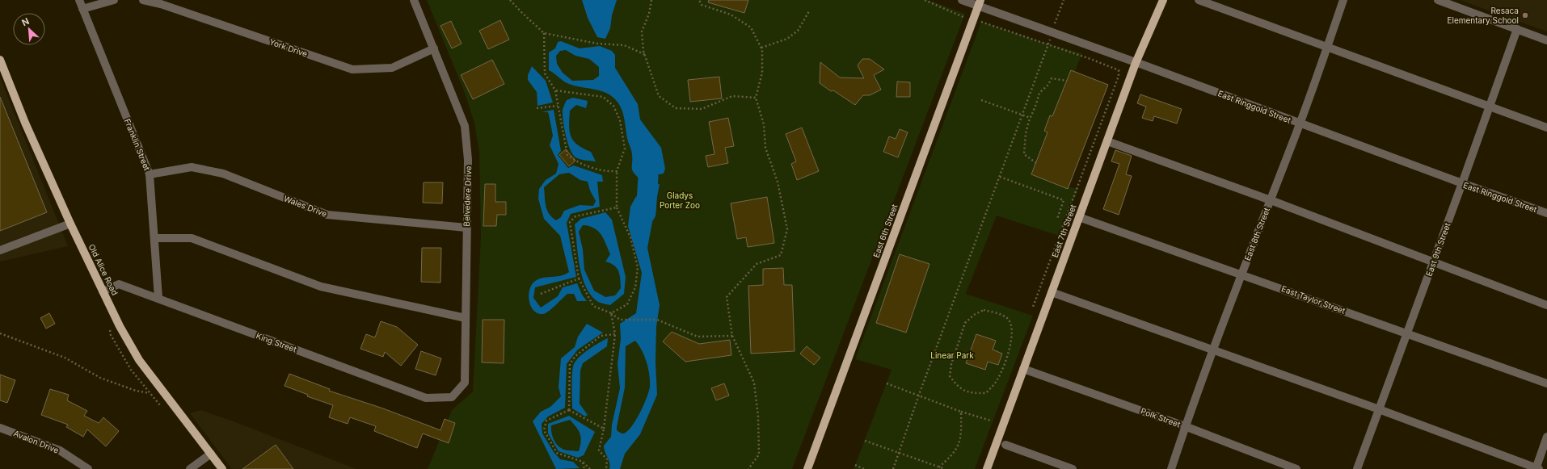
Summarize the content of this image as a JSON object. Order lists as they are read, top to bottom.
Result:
{
  "streets": {
    "main road": ["East 6th Street", "East 7th Street", "Old Alice Road"],
    "street": [
      "York Drive",
      "East Ringgold Street",
      "Franklin Street",
      "Belvedere Drive",
      "Wales Drive",
      "East 8th Street",
      "East 9th Street",
      "East Taylor Street",
      "King Street",
      "Polk Street",
      "Avalon Drive"
    ]
  },
  "crossings": [
    ["York Drive", "Belvedere Drive"],
    ["East Ringgold Street", "East 6th Street"],
    ["East Ringgold Street", "East 7th Street"],
    ["East Ringgold Street", "East 8th Street"],
    ["East Ringgold Street", "East 9th Street"],
    ["Franklin Street", "Wales Drive"],
    ["Franklin Street", "King Street"],
    ["Belvedere Drive", "Wales Drive"],
    ["Belvedere Drive", "King Street"],
    ["East 7th Street", "East Taylor Street"],
    ["East 7th Street", "Polk Street"],
    ["East 8th Street", "East Taylor Street"],
    ["East 8th Street", "Polk Street"],
    ["East 9th Street", "East Taylor Street"],
    ["Old Alice Road", "King Street"]
  ],
  "parks": ["Gladys Porter Zoo", "Linear Park"],
  "places": ["Resaca Elementary School"],
  "north": "top left"
}
